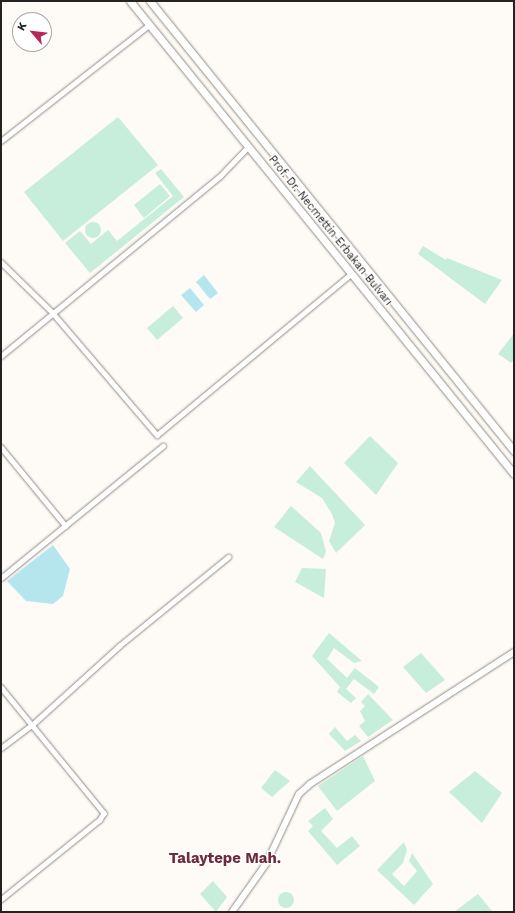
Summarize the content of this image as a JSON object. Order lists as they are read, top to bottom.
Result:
{
  "streets": {
    "main road": ["Prof. Dr. Necmettin Erbakan Bulvarı"]
  },
  "districts": ["Talaytepe Mah."],
  "north": "top left"
}
